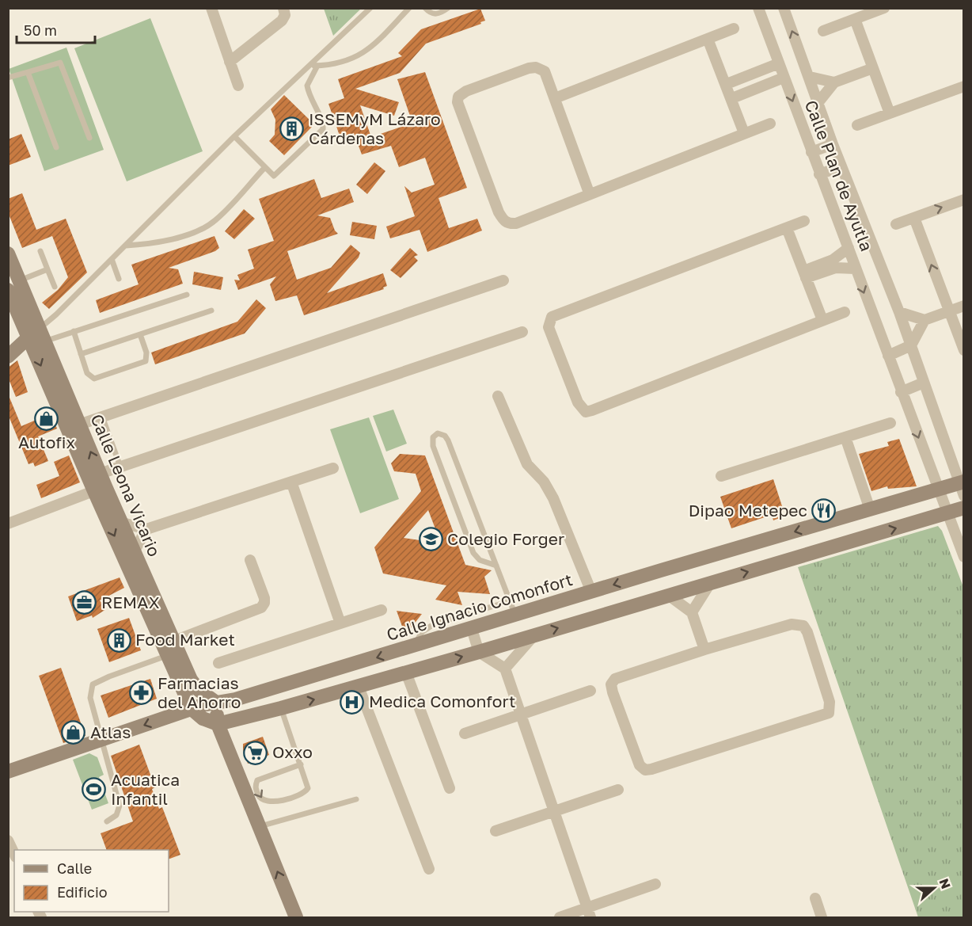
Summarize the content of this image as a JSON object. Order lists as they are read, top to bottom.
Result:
{
  "streets": {
    "main road": ["Calle Leona Vicario", "Calle Ignacio Comonfort"],
    "street": ["Calle Plan de Ayutla"]
  },
  "crossings": [
    ["Calle Plan de Ayutla", "Calle Ignacio Comonfort"],
    ["Calle Leona Vicario", "Calle Ignacio Comonfort"]
  ],
  "places": {
    "building": ["ISSEMyM Lázaro Cárdenas", "Food Market"],
    "shop": ["Autofix", "Atlas"],
    "restaurant": ["Dipao Metepec"],
    "school or university": ["Colegio Forger"],
    "office": ["REMAX"],
    "pharmacy": ["Farmacias del Ahorro"],
    "hospital": ["Medica Comonfort"],
    "supermarket": ["Oxxo"],
    "sports": ["Acuatica Infantil"]
  },
  "legend": ["Calle", "Edificio"],
  "scale_bar": "50 m",
  "north": "right"
}
